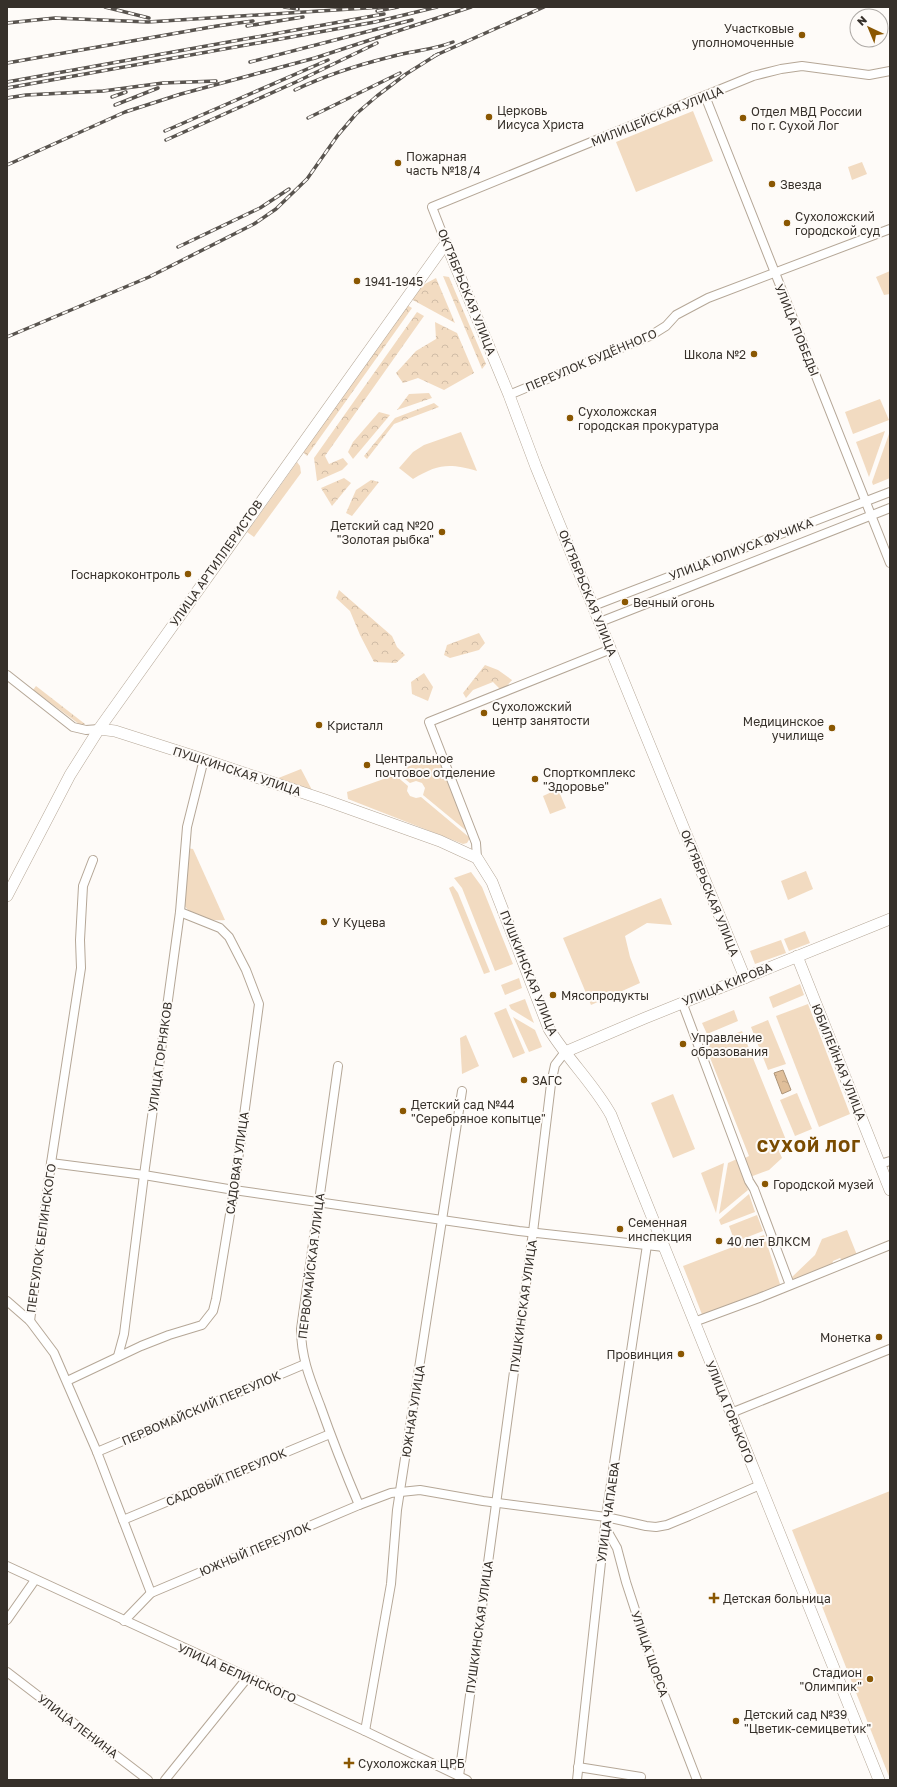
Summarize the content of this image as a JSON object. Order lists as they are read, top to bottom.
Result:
{
  "streets": {
    "street": [
      "МИЛИЦЕЙСКАЯ УЛИЦА",
      "ОКТЯБРЬСКАЯ УЛИЦА",
      "УЛИЦА ПОБЕДЫ",
      "ПЕРЕУЛОК БУДЁННОГО",
      "УЛИЦА ЮЛИУСА ФУЧИКА",
      "УЛИЦА АРТИЛЛЕРИСТОВ",
      "ПУШКИНСКАЯ УЛИЦА",
      "УЛИЦА КИРОВА",
      "УЛИЦА ГОРНЯКОВ",
      "ЮБИЛЕЙНАЯ УЛИЦА",
      "САДОВАЯ УЛИЦА",
      "ПЕРЕУЛОК БЕЛИНСКОГО",
      "ПЕРВОМАЙСКАЯ УЛИЦА",
      "ПЕРВОМАЙСКИЙ ПЕРЕУЛОК",
      "ЮЖНАЯ УЛИЦА",
      "УЛИЦА ГОРЬКОГО",
      "САДОВЫЙ ПЕРЕУЛОК",
      "УЛИЦА ЧАПАЕВА",
      "ЮЖНЫЙ ПЕРЕУЛОК",
      "УЛИЦА ЩОРСА",
      "УЛИЦА БЕЛИНСКОГО",
      "УЛИЦА ЛЕНИНА"
    ]
  },
  "crossings": [
    ["МИЛИЦЕЙСКАЯ УЛИЦА", "ОКТЯБРЬСКАЯ УЛИЦА"],
    ["МИЛИЦЕЙСКАЯ УЛИЦА", "УЛИЦА ПОБЕДЫ"],
    ["ОКТЯБРЬСКАЯ УЛИЦА", "ПЕРЕУЛОК БУДЁННОГО"],
    ["ОКТЯБРЬСКАЯ УЛИЦА", "УЛИЦА ЮЛИУСА ФУЧИКА"],
    ["ОКТЯБРЬСКАЯ УЛИЦА", "УЛИЦА АРТИЛЛЕРИСТОВ"],
    ["ОКТЯБРЬСКАЯ УЛИЦА", "ПУШКИНСКАЯ УЛИЦА"],
    ["ОКТЯБРЬСКАЯ УЛИЦА", "УЛИЦА КИРОВА"],
    ["УЛИЦА ПОБЕДЫ", "ПЕРЕУЛОК БУДЁННОГО"],
    ["УЛИЦА ПОБЕДЫ", "УЛИЦА ЮЛИУСА ФУЧИКА"],
    ["УЛИЦА АРТИЛЛЕРИСТОВ", "ПУШКИНСКАЯ УЛИЦА"],
    ["ПУШКИНСКАЯ УЛИЦА", "УЛИЦА КИРОВА"],
    ["ПУШКИНСКАЯ УЛИЦА", "УЛИЦА ГОРНЯКОВ"],
    ["ПУШКИНСКАЯ УЛИЦА", "УЛИЦА ГОРЬКОГО"],
    ["ПУШКИНСКАЯ УЛИЦА", "ЮЖНЫЙ ПЕРЕУЛОК"],
    ["ПУШКИНСКАЯ УЛИЦА", "УЛИЦА БЕЛИНСКОГО"],
    ["УЛИЦА КИРОВА", "ЮБИЛЕЙНАЯ УЛИЦА"],
    ["УЛИЦА КИРОВА", "УЛИЦА ГОРЬКОГО"],
    ["УЛИЦА ГОРНЯКОВ", "САДОВАЯ УЛИЦА"],
    ["ПЕРЕУЛОК БЕЛИНСКОГО", "ПЕРВОМАЙСКИЙ ПЕРЕУЛОК"],
    ["ПЕРЕУЛОК БЕЛИНСКОГО", "САДОВЫЙ ПЕРЕУЛОК"],
    ["ПЕРЕУЛОК БЕЛИНСКОГО", "ЮЖНЫЙ ПЕРЕУЛОК"],
    ["ПЕРВОМАЙСКАЯ УЛИЦА", "ПЕРВОМАЙСКИЙ ПЕРЕУЛОК"],
    ["ПЕРВОМАЙСКАЯ УЛИЦА", "САДОВЫЙ ПЕРЕУЛОК"],
    ["ПЕРВОМАЙСКАЯ УЛИЦА", "ЮЖНЫЙ ПЕРЕУЛОК"],
    ["ЮЖНАЯ УЛИЦА", "ЮЖНЫЙ ПЕРЕУЛОК"],
    ["ЮЖНАЯ УЛИЦА", "УЛИЦА БЕЛИНСКОГО"],
    ["УЛИЦА ГОРЬКОГО", "ЮЖНЫЙ ПЕРЕУЛОК"],
    ["УЛИЦА ЧАПАЕВА", "ЮЖНЫЙ ПЕРЕУЛОК"],
    ["УЛИЦА ЧАПАЕВА", "УЛИЦА ЩОРСА"]
  ],
  "districts": ["СУХОЙ ЛОГ"],
  "places": {
    "other": [
      "Участковые уполномоченные",
      "Церковь Иисуса Христа",
      "Отдел МВД России по г. Сухой Лог",
      "Пожарная часть №18/4",
      "Звезда",
      "Сухоложский городской суд",
      "1941-1945",
      "Школа №2",
      "Сухоложская городская прокуратура",
      "Детский сад №20 \"Золотая рыбка\"",
      "Госнаркоконтроль",
      "Вечный огонь",
      "Сухоложский центр занятости",
      "Кристалл",
      "Медицинское училище",
      "Центральное почтовое отделение",
      "Спорткомплекс \"Здоровье\"",
      "У Куцева",
      "Мясопродукты",
      "Управление образования",
      "ЗАГС",
      "Детский сад №44 \"Серебряное копытце\"",
      "Городской музей",
      "Семенная инспекция",
      "40 лет ВЛКСМ",
      "Монетка",
      "Провинция",
      "Стадион \"Олимпик\"",
      "Детский сад №39 \"Цветик-семицветик\""
    ],
    "health": ["Детская больница", "Сухоложская ЦРБ"]
  },
  "north": "top left"
}
